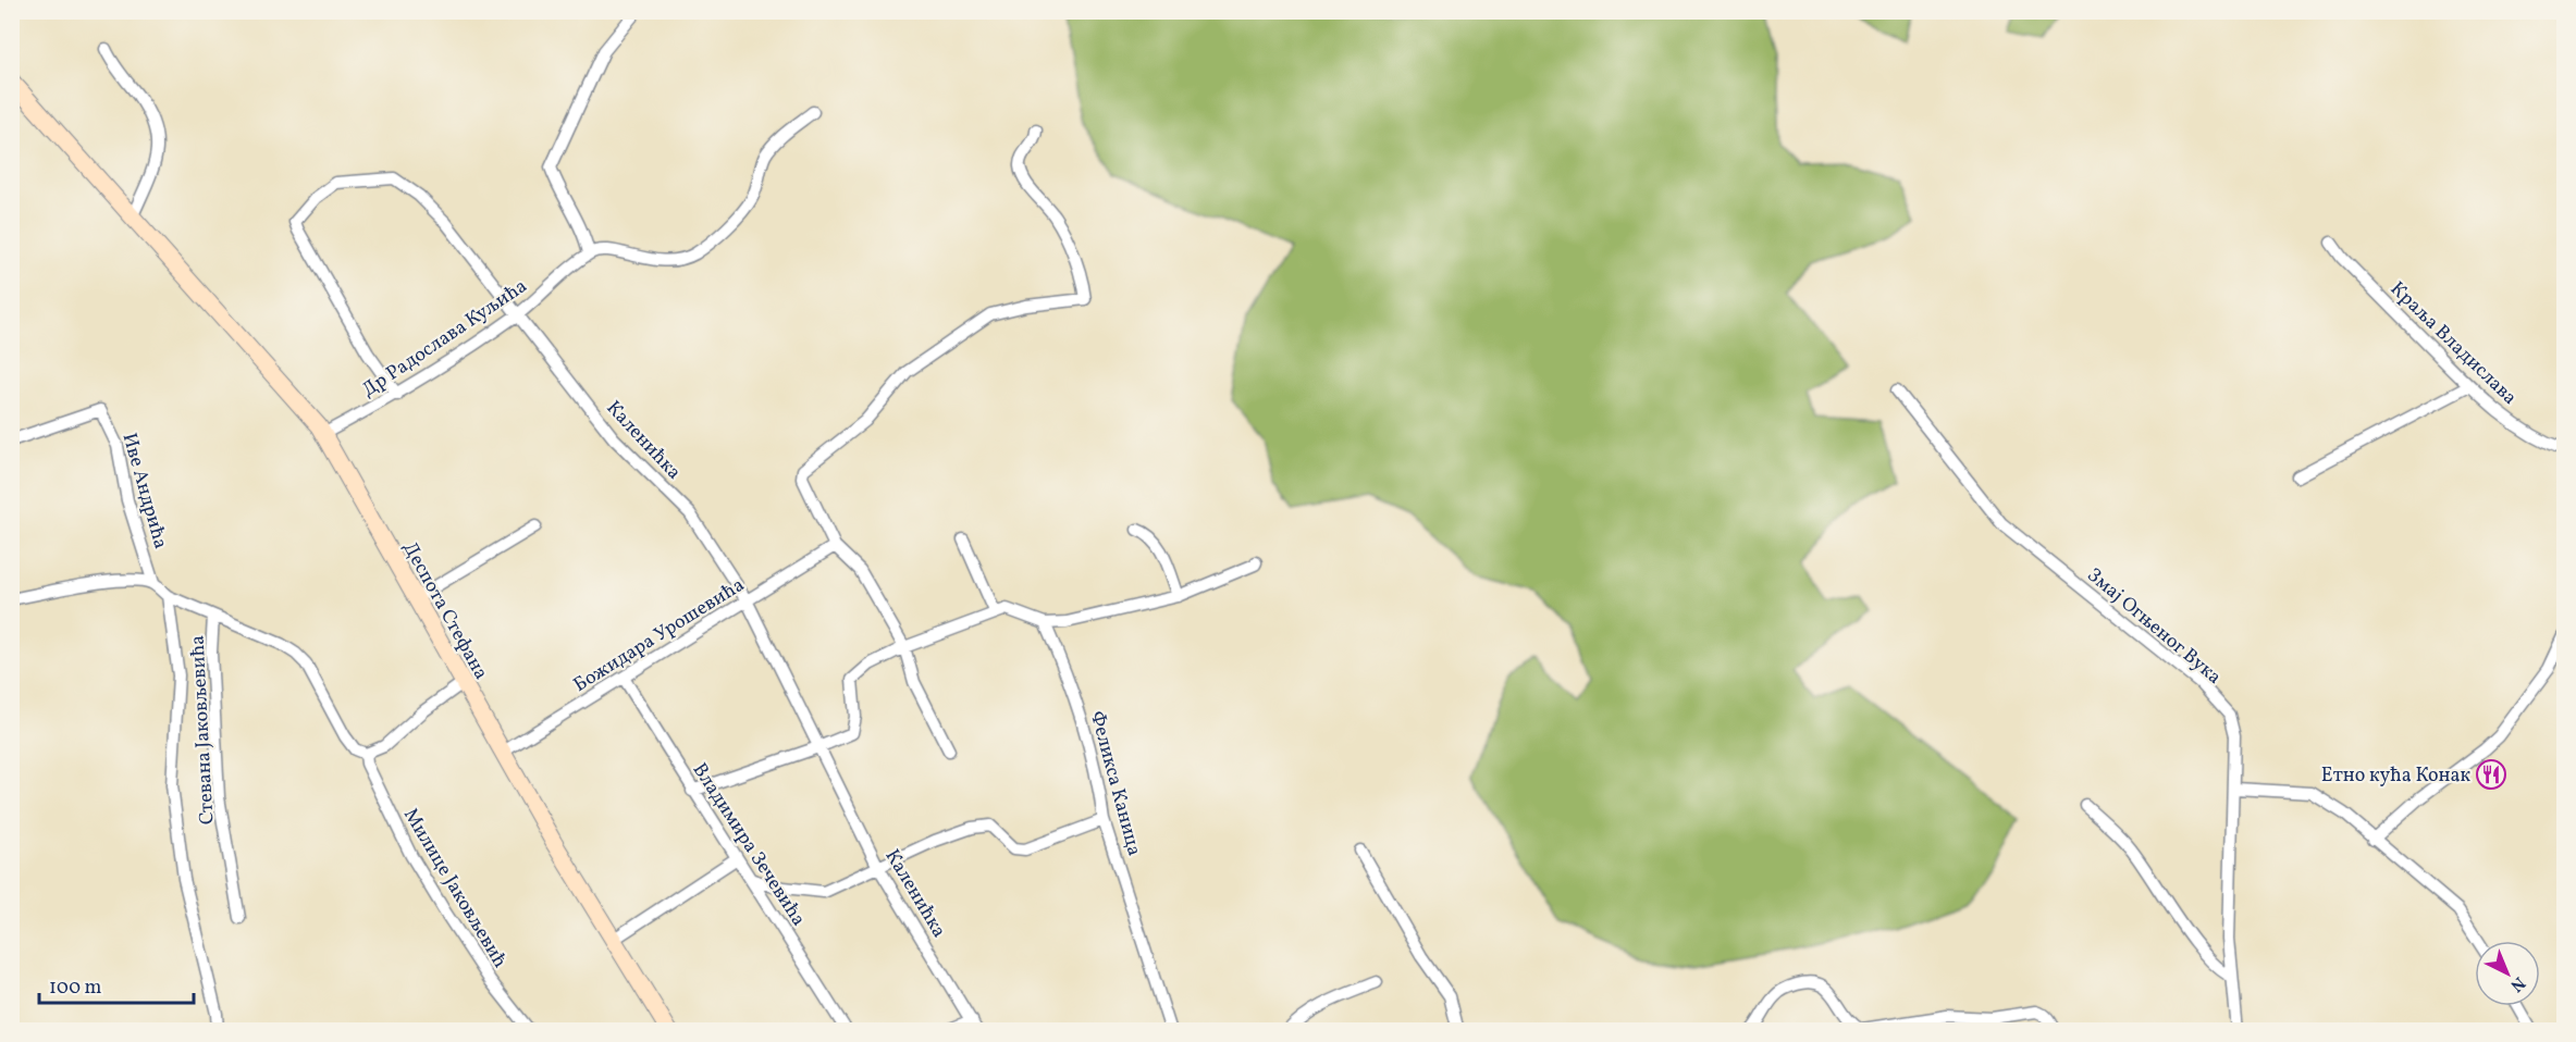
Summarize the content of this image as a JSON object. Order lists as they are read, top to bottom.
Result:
{
  "streets": {
    "main road": ["Деспота Стефана"],
    "street": [
      "Др Радослава Куљића",
      "Краља Владислава",
      "Каленићка",
      "Иве Андрића",
      "Змај Огњеног Вука",
      "Божидара Урошевића",
      "Стевана Јаковљевића",
      "Феликса Каница",
      "Владимира Зечевића",
      "Милице Јаковљевић"
    ]
  },
  "crossings": [
    ["Др Радослава Куљића", "Каленићка"],
    ["Др Радослава Куљића", "Деспота Стефана"],
    ["Каленићка", "Божидара Урошевића"],
    ["Иве Андрића", "Стевана Јаковљевића"],
    ["Деспота Стефана", "Божидара Урошевића"],
    ["Божидара Урошевића", "Владимира Зечевића"],
    ["Стевана Јаковљевића", "Милице Јаковљевић"]
  ],
  "places": {
    "restaurant": ["Етно кућа Конак"]
  },
  "scale_bar": "100 m",
  "north": "bottom right"
}
